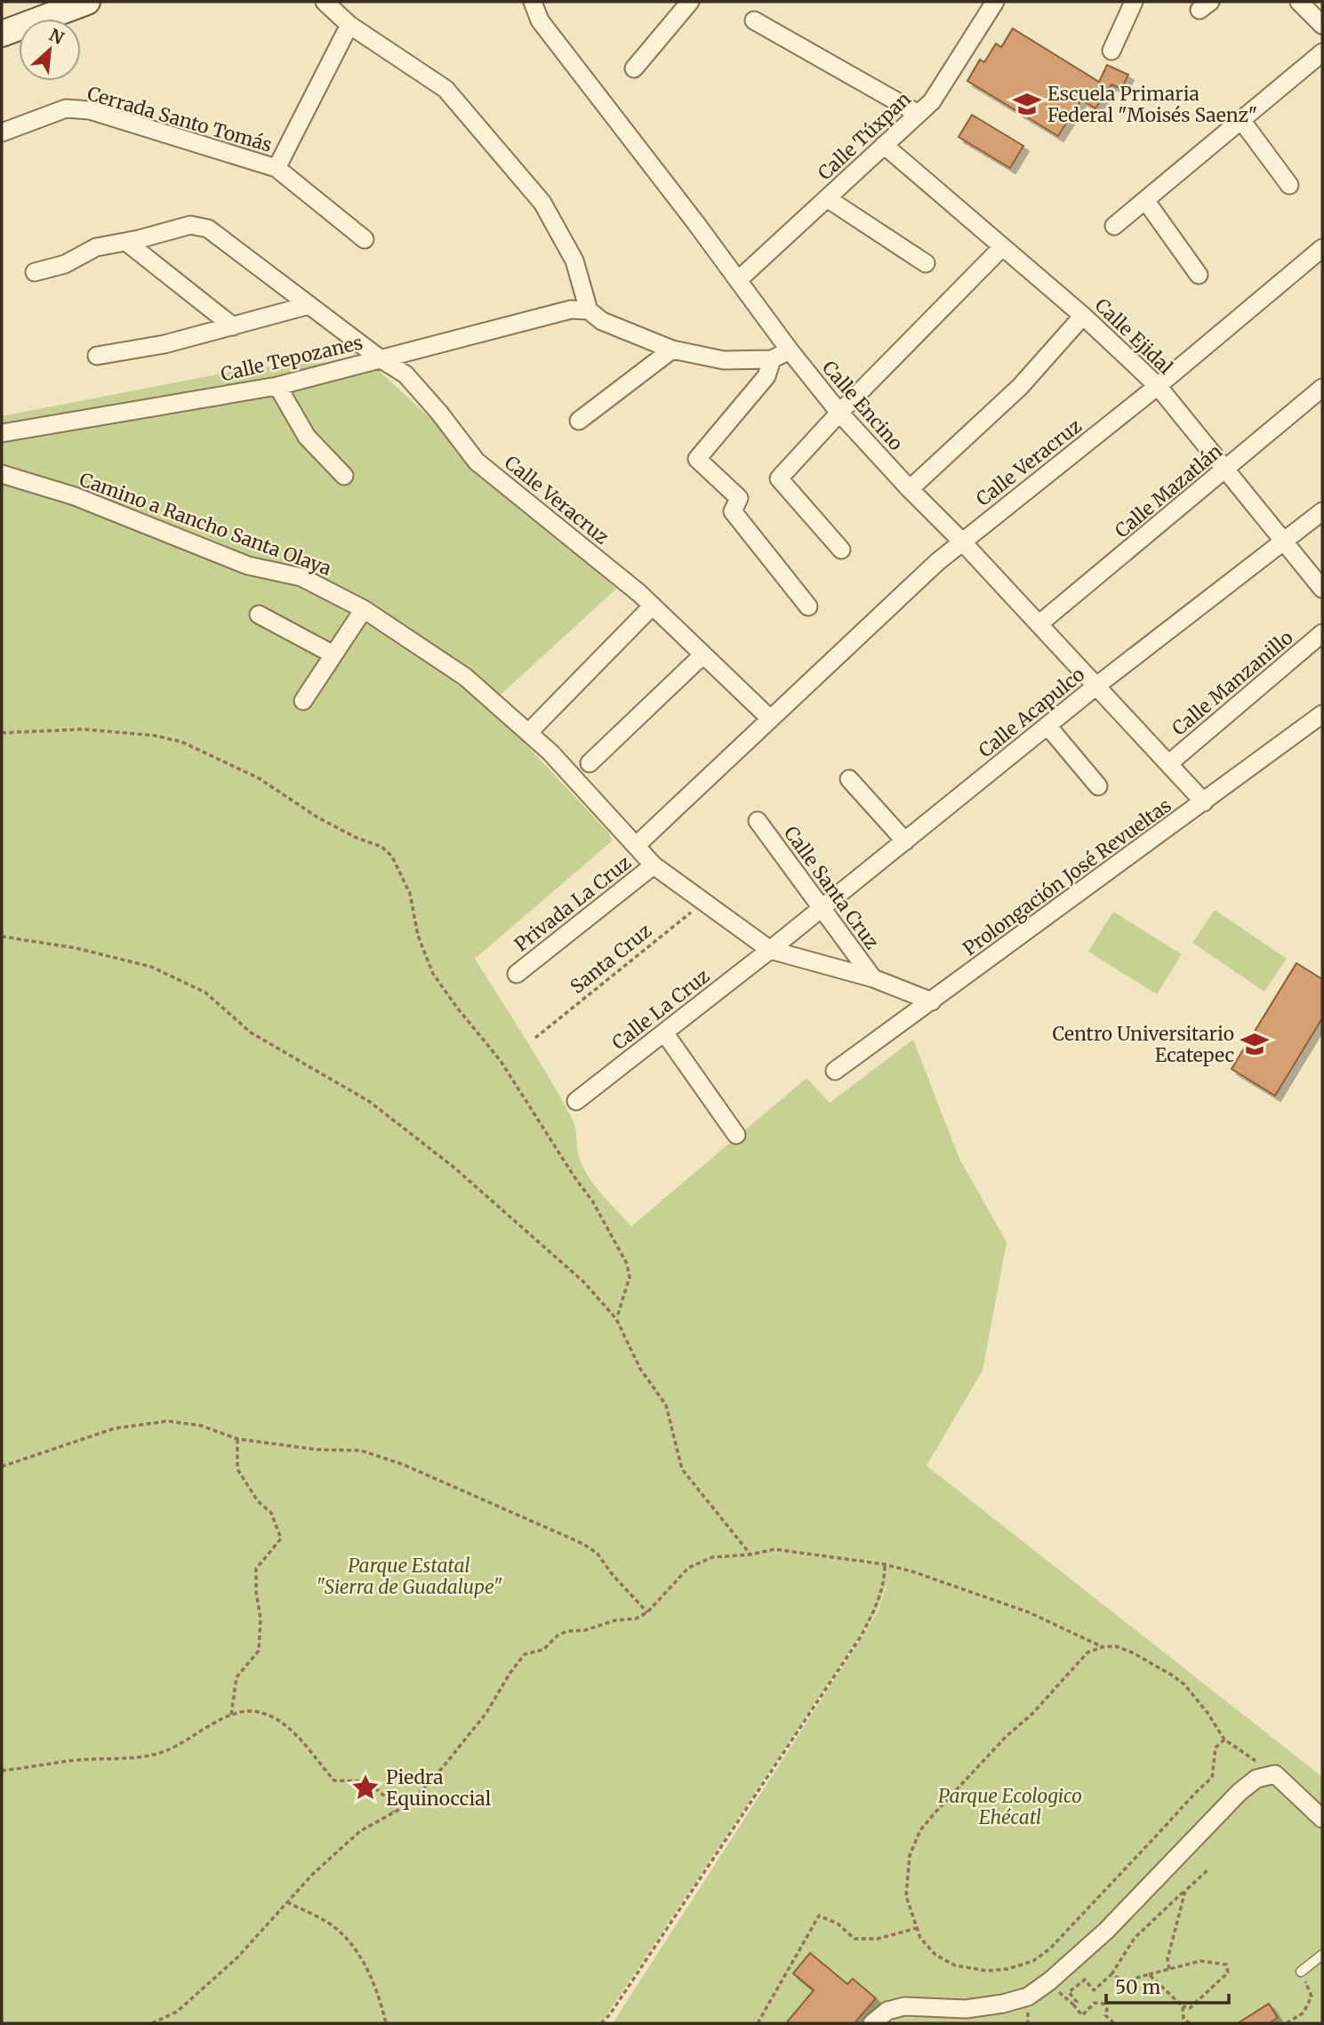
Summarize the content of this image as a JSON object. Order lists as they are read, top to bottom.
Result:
{
  "streets": {
    "street": [
      "Cerrada Santo Tomás",
      "Calle Túxpan",
      "Calle Ejidal",
      "Calle Tepozanes",
      "Calle Encino",
      "Calle Veracruz",
      "Calle Mazatlán",
      "Camino a Rancho Santa Olaya",
      "Calle Manzanillo",
      "Calle Acapulco",
      "Prolongación José Revueltas",
      "Calle Santa Cruz",
      "Privada La Cruz",
      "Calle La Cruz"
    ],
    "path": ["Santa Cruz"]
  },
  "crossings": [
    ["Calle Túxpan", "Calle Ejidal"],
    ["Calle Túxpan", "Calle Encino"],
    ["Calle Ejidal", "Calle Veracruz"],
    ["Calle Ejidal", "Calle Mazatlán"],
    ["Calle Ejidal", "Calle Acapulco"],
    ["Calle Tepozanes", "Calle Veracruz"],
    ["Calle Encino", "Calle Veracruz"],
    ["Calle Encino", "Calle Mazatlán"],
    ["Calle Encino", "Calle Manzanillo"],
    ["Calle Encino", "Calle Acapulco"],
    ["Calle Encino", "Prolongación José Revueltas"],
    ["Calle Veracruz", "Camino a Rancho Santa Olaya"],
    ["Camino a Rancho Santa Olaya", "Calle Acapulco"],
    ["Camino a Rancho Santa Olaya", "Prolongación José Revueltas"],
    ["Camino a Rancho Santa Olaya", "Calle Santa Cruz"],
    ["Camino a Rancho Santa Olaya", "Privada La Cruz"],
    ["Camino a Rancho Santa Olaya", "Santa Cruz"],
    ["Camino a Rancho Santa Olaya", "Calle La Cruz"],
    ["Calle Acapulco", "Calle Santa Cruz"],
    ["Calle Acapulco", "Calle La Cruz"]
  ],
  "parks": ["Parque Estatal \"Sierra de Guadalupe\"", "Parque Ecologico Ehécatl"],
  "places": {
    "school or university": ["Escuela Primaria Federal \"Moisés Saenz\"", "Centro Universitario Ecatepec"],
    "place": ["Piedra Equinoccial"]
  },
  "scale_bar": "50 m",
  "north": "top right"
}
